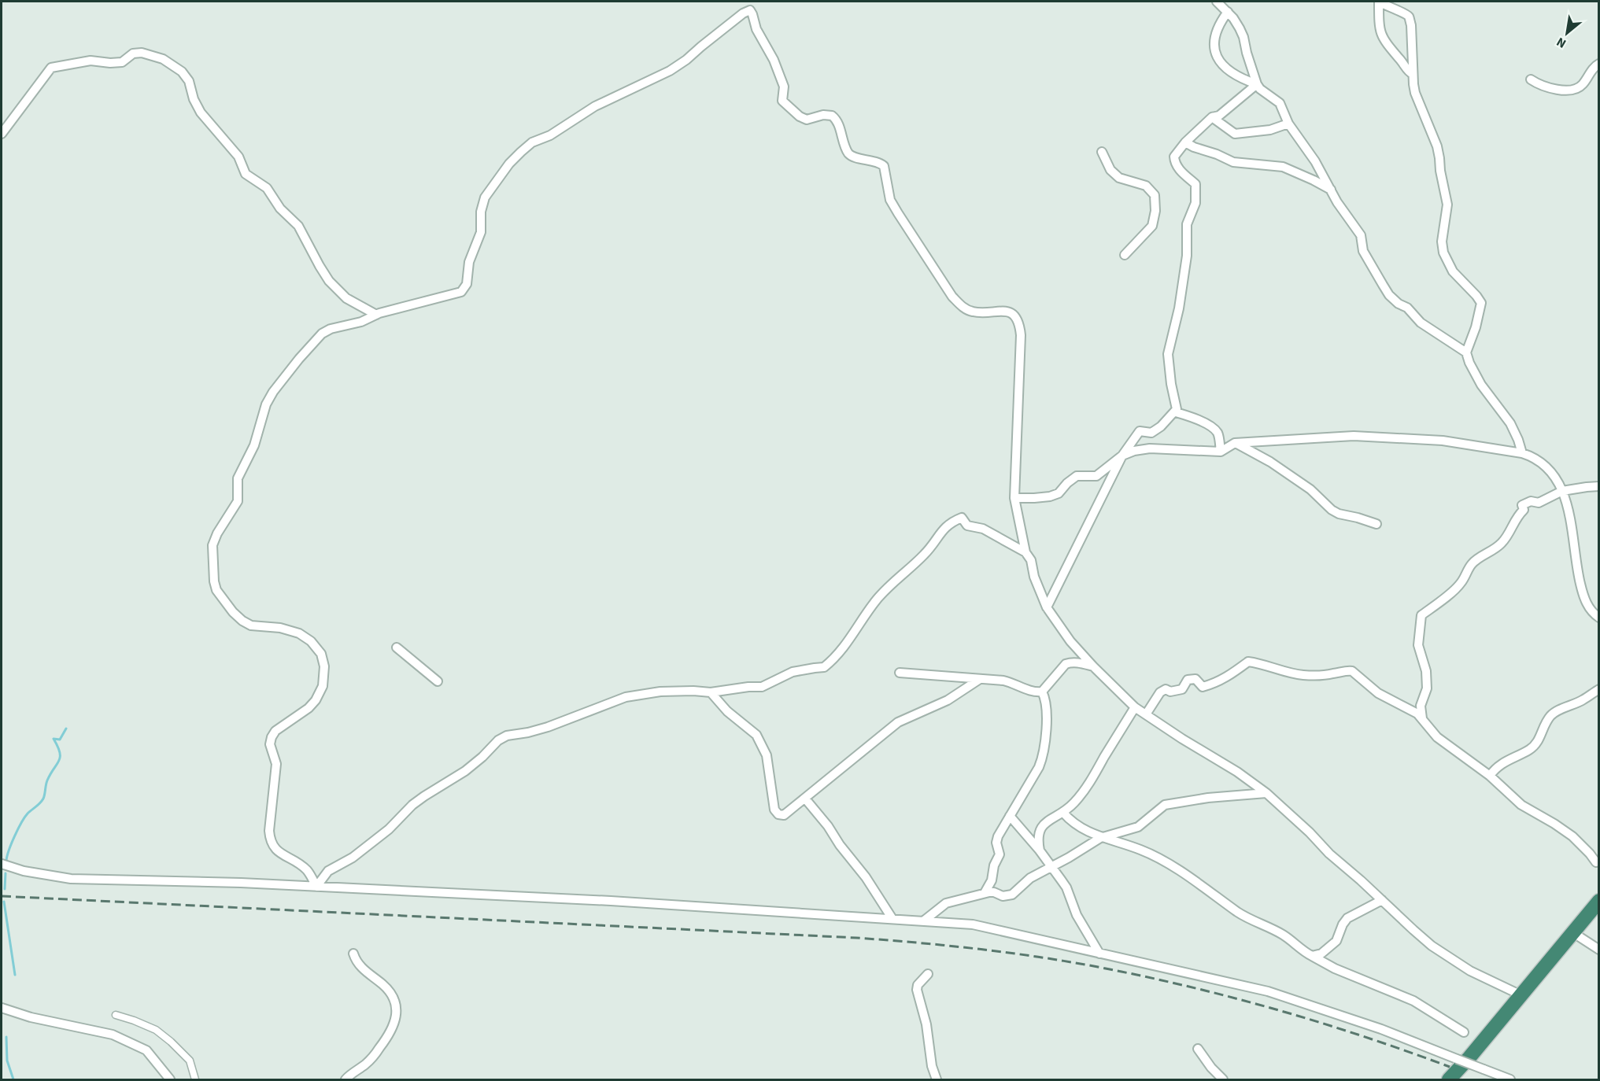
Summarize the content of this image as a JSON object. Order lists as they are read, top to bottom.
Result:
{
  "north": "bottom left"
}
